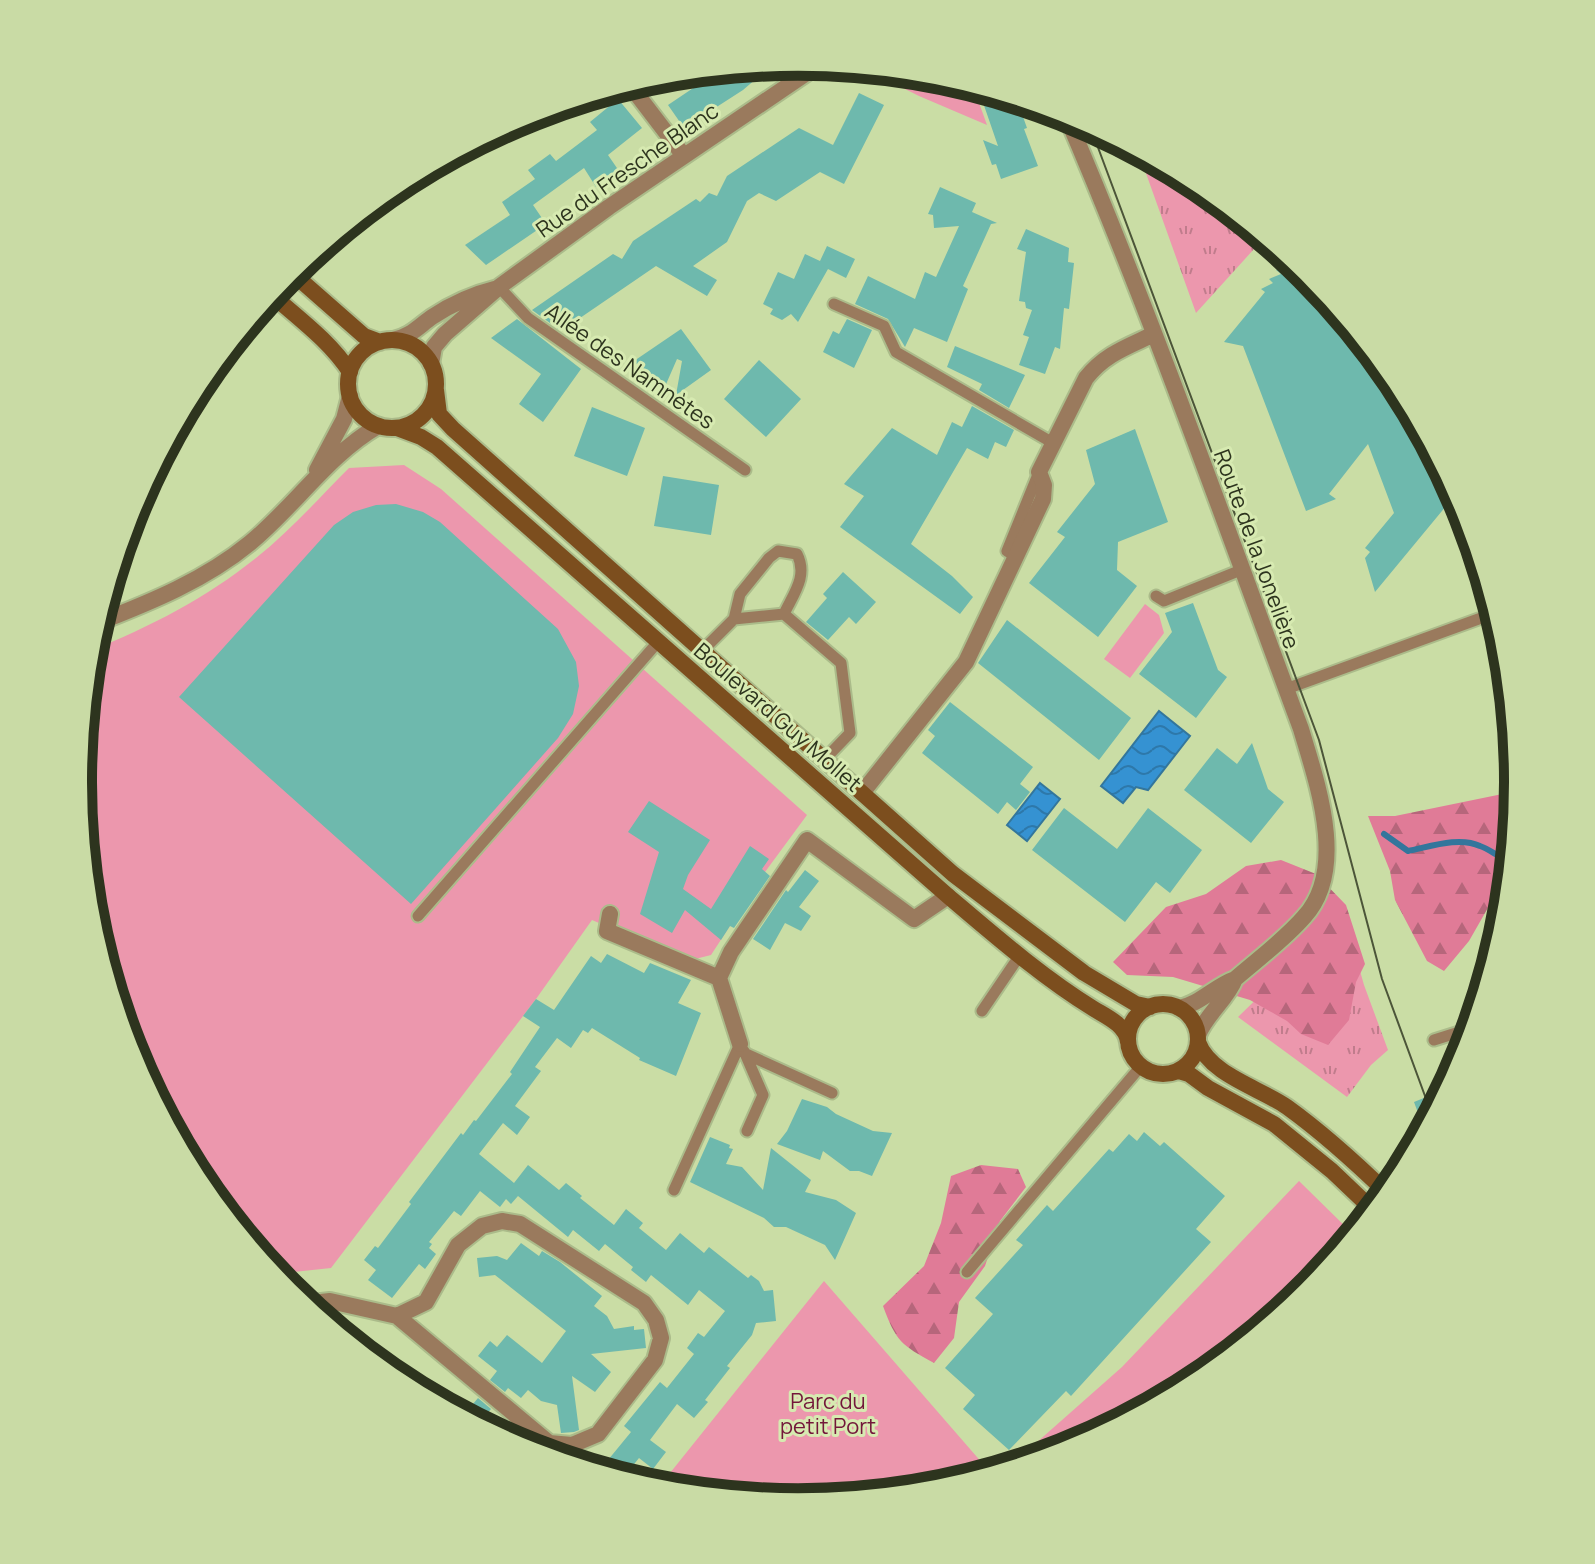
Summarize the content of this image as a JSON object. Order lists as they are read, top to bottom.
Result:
{
  "streets": {
    "main road": ["Boulevard Guy Mollet"],
    "street": ["Rue du Fresche Blanc", "Route de la Jonelière"],
    "lane": ["Allée des Namnètes"]
  },
  "crossings": [
    ["Rue du Fresche Blanc", "Allée des Namnètes"],
    ["Rue du Fresche Blanc", "Boulevard Guy Mollet"],
    ["Route de la Jonelière", "Boulevard Guy Mollet"]
  ],
  "parks": ["Parc du petit Port"]
}
